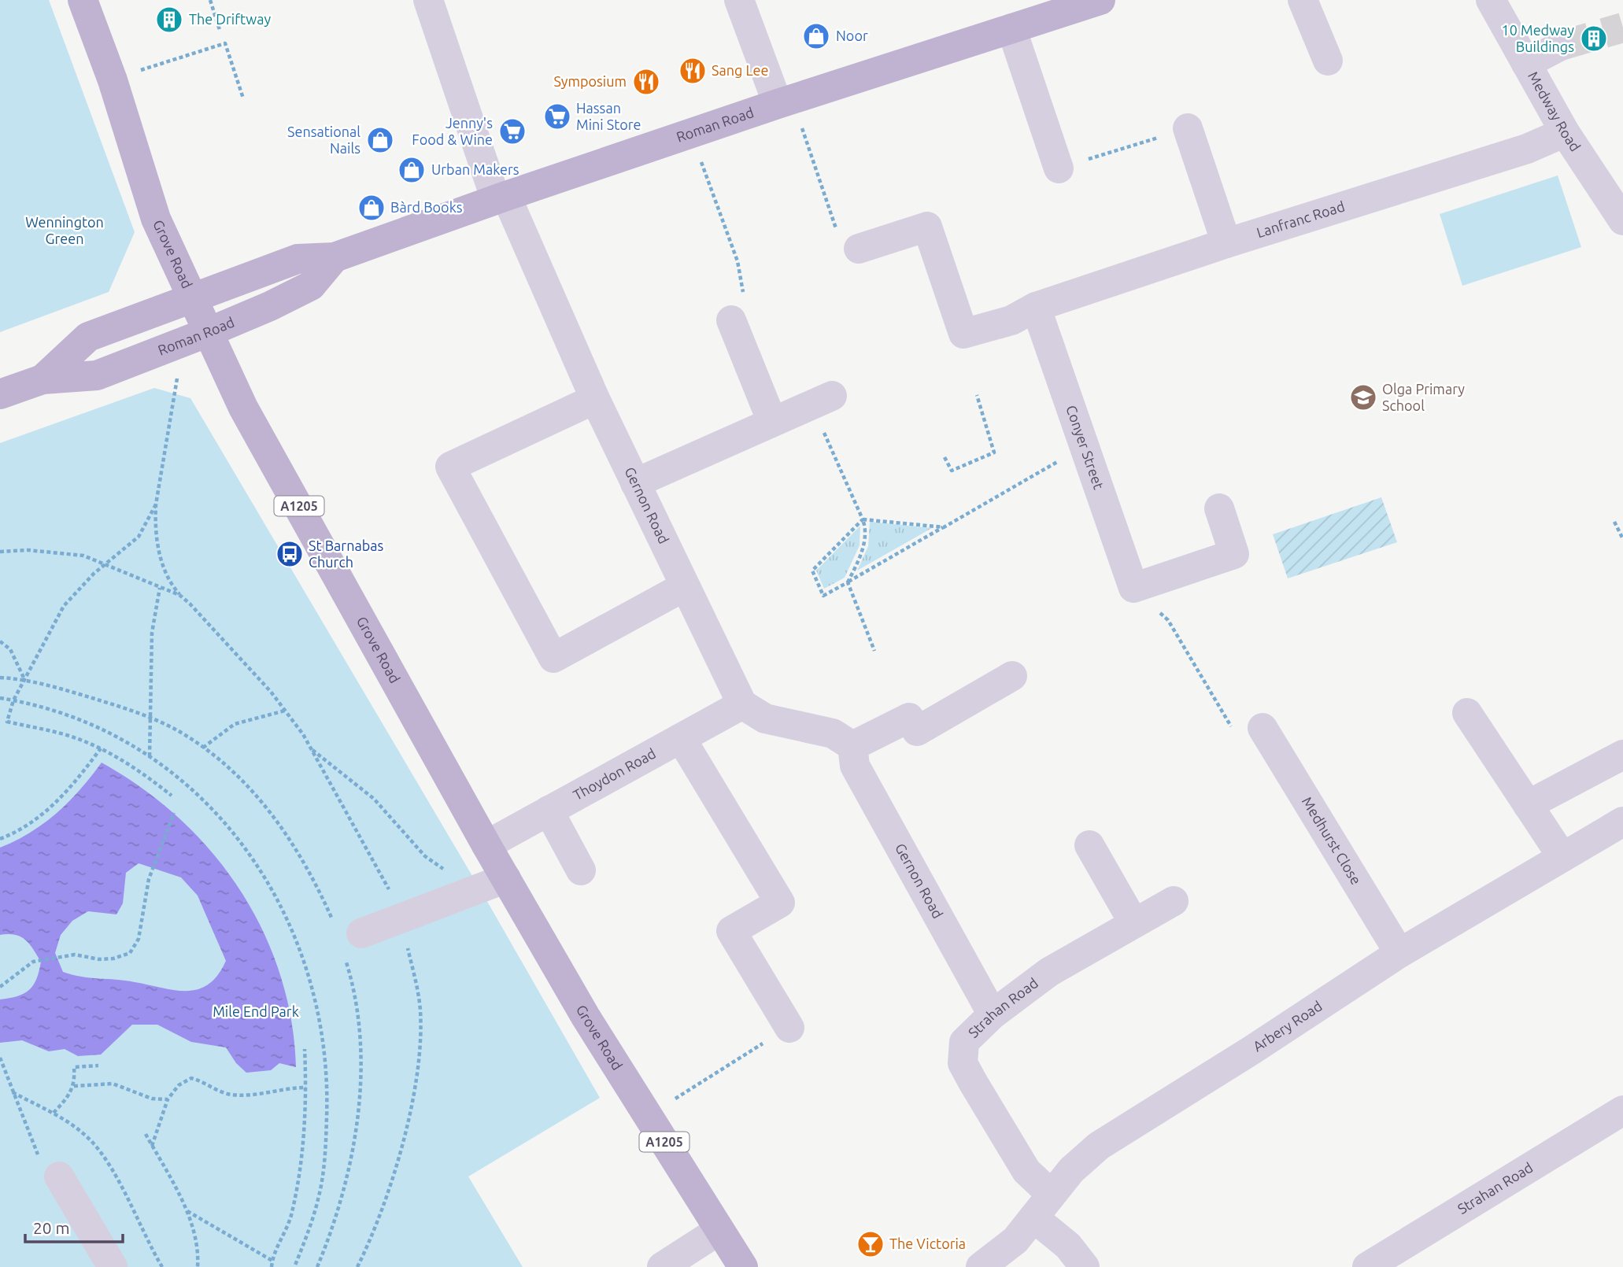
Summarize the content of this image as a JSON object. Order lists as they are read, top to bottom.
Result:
{
  "streets": {
    "main road": ["Roman Road", "Grove Road", "A1205"],
    "street": [
      "Medway Road",
      "Lanfranc Road",
      "Conyer Street",
      "Gernon Road",
      "Thoydon Road",
      "Medhurst Close",
      "Strahan Road",
      "Arbery Road"
    ]
  },
  "crossings": [
    ["Medway Road", "Lanfranc Road"],
    ["Roman Road", "Grove Road"],
    ["Roman Road", "Gernon Road"],
    ["Lanfranc Road", "Conyer Street"],
    ["Grove Road", "Thoydon Road"],
    ["Gernon Road", "Thoydon Road"],
    ["Gernon Road", "Strahan Road"],
    ["Medhurst Close", "Arbery Road"],
    ["Strahan Road", "Arbery Road"]
  ],
  "parks": ["Wennington Green", "Mile End Park"],
  "places": {
    "building": ["The Driftway", "10 Medway Buildings"],
    "shop": [
      "Noor",
      "Sensational Nails",
      "Urban Makers",
      "Bàrd Books"
    ],
    "restaurant": ["Sang Lee", "Symposium"],
    "supermarket": ["Hassan Mini Store", "Jenny's Food & Wine"],
    "school or university": ["Olga Primary School"],
    "bus stop": ["St Barnabas Church"],
    "bar": ["The Victoria"]
  },
  "scale_bar": "20 m"
}
